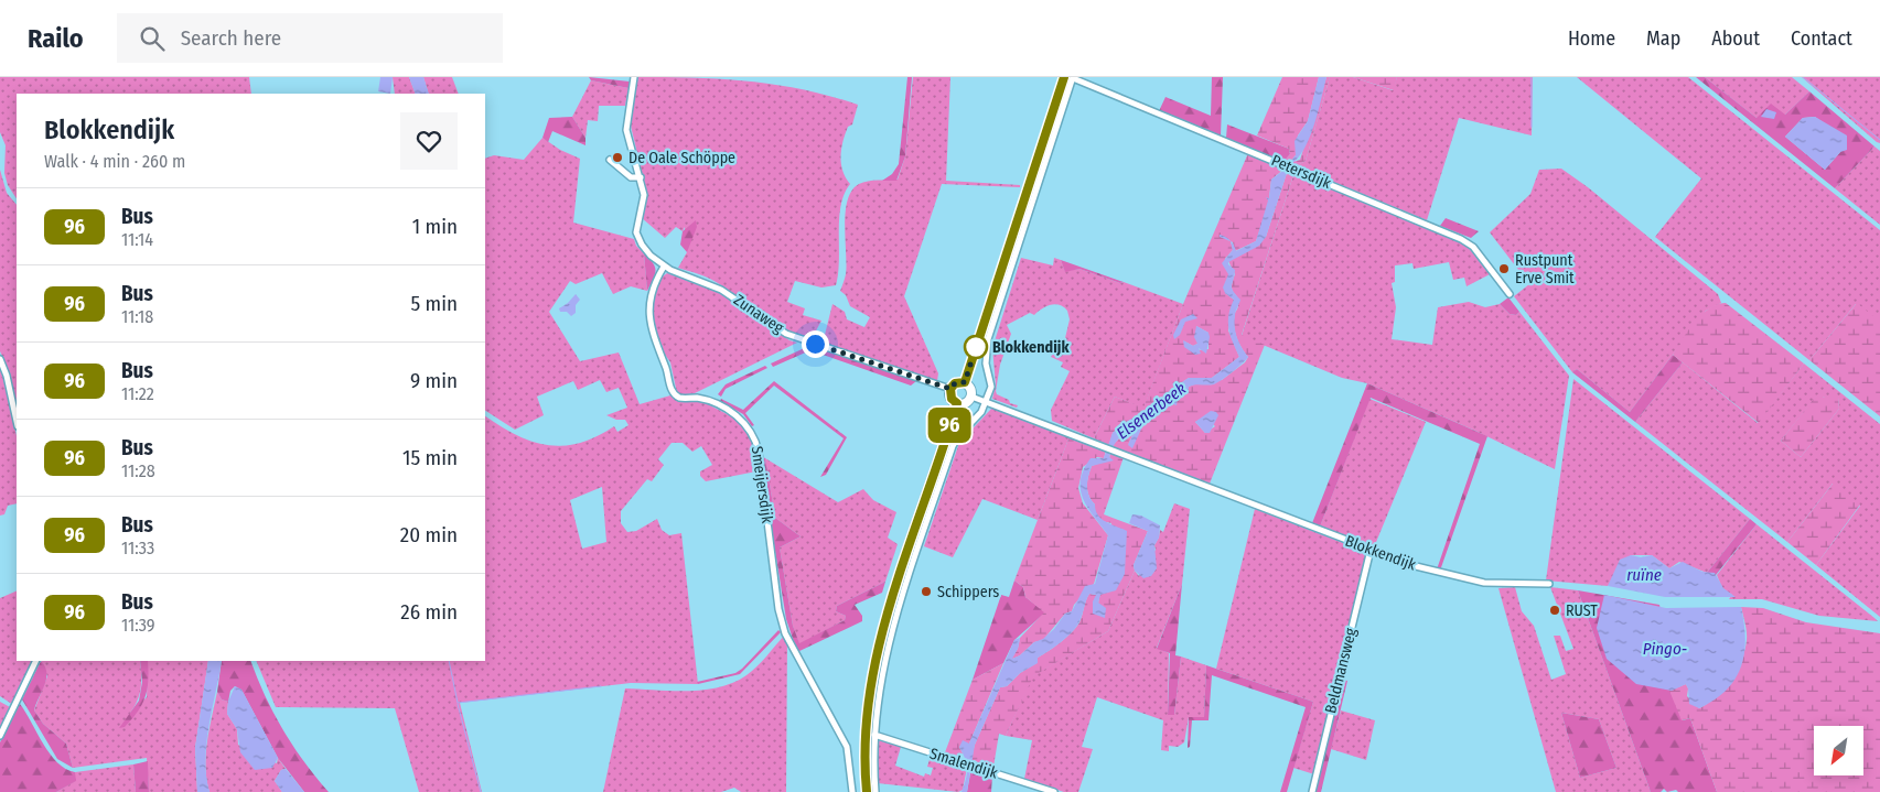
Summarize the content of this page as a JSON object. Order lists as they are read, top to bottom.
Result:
{
  "streets": {
    "street": [
      "Petersdijk",
      "Zunaweg",
      "Smeijersdijk",
      "Blokkendijk",
      "Beldmansweg",
      "Smalendijk"
    ]
  },
  "crossings": [
    ["Zunaweg", "Smeijersdijk"],
    ["Zunaweg", "Blokkendijk"],
    ["Blokkendijk", "Beldmansweg"]
  ],
  "water": ["Elsenerbeek", "ruïne", "Pingo-"],
  "places": [
    "De Oale Schöppe",
    "Rustpunt Erve Smit",
    "Blokkendijk",
    "Schippers",
    "RUST"
  ],
  "lines": ["bus line 96"],
  "north": "bottom left",
  "page": {
    "header": "Railo",
    "search": "Search here",
    "nav": [
      "Home",
      "Map",
      "About",
      "Contact"
    ],
    "on_map": "96",
    "heading": ["Blokkendijk", "Walk · 4 min · 260 m"],
    "list": [
      {
        "mark": "96",
        "name": "Bus",
        "note": "11:14",
        "value": "1 min"
      },
      {
        "mark": "96",
        "name": "Bus",
        "note": "11:18",
        "value": "5 min"
      },
      {
        "mark": "96",
        "name": "Bus",
        "note": "11:22",
        "value": "9 min"
      },
      {
        "mark": "96",
        "name": "Bus",
        "note": "11:28",
        "value": "15 min"
      },
      {
        "mark": "96",
        "name": "Bus",
        "note": "11:33",
        "value": "20 min"
      },
      {
        "mark": "96",
        "name": "Bus",
        "note": "11:39",
        "value": "26 min"
      }
    ]
  }
}
